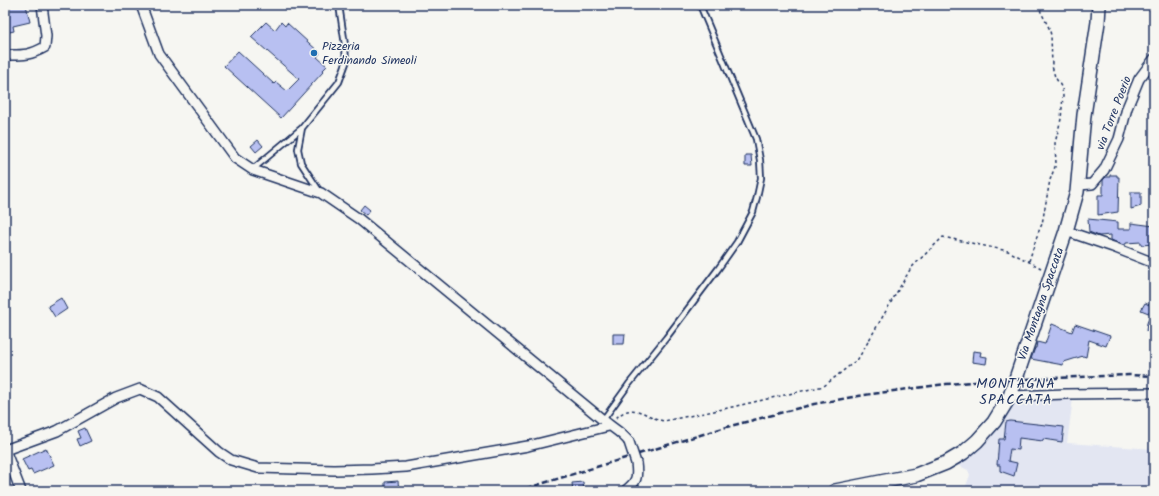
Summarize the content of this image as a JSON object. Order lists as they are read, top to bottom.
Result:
{
  "streets": {
    "main road": ["Via Montagna Spaccata"],
    "street": ["via Torre Poerio"]
  },
  "crossings": [
    ["via Torre Poerio", "Via Montagna Spaccata"]
  ],
  "districts": ["MONTAGNA SPACCATA"],
  "places": ["Pizzeria Ferdinando Simeoli"]
}
